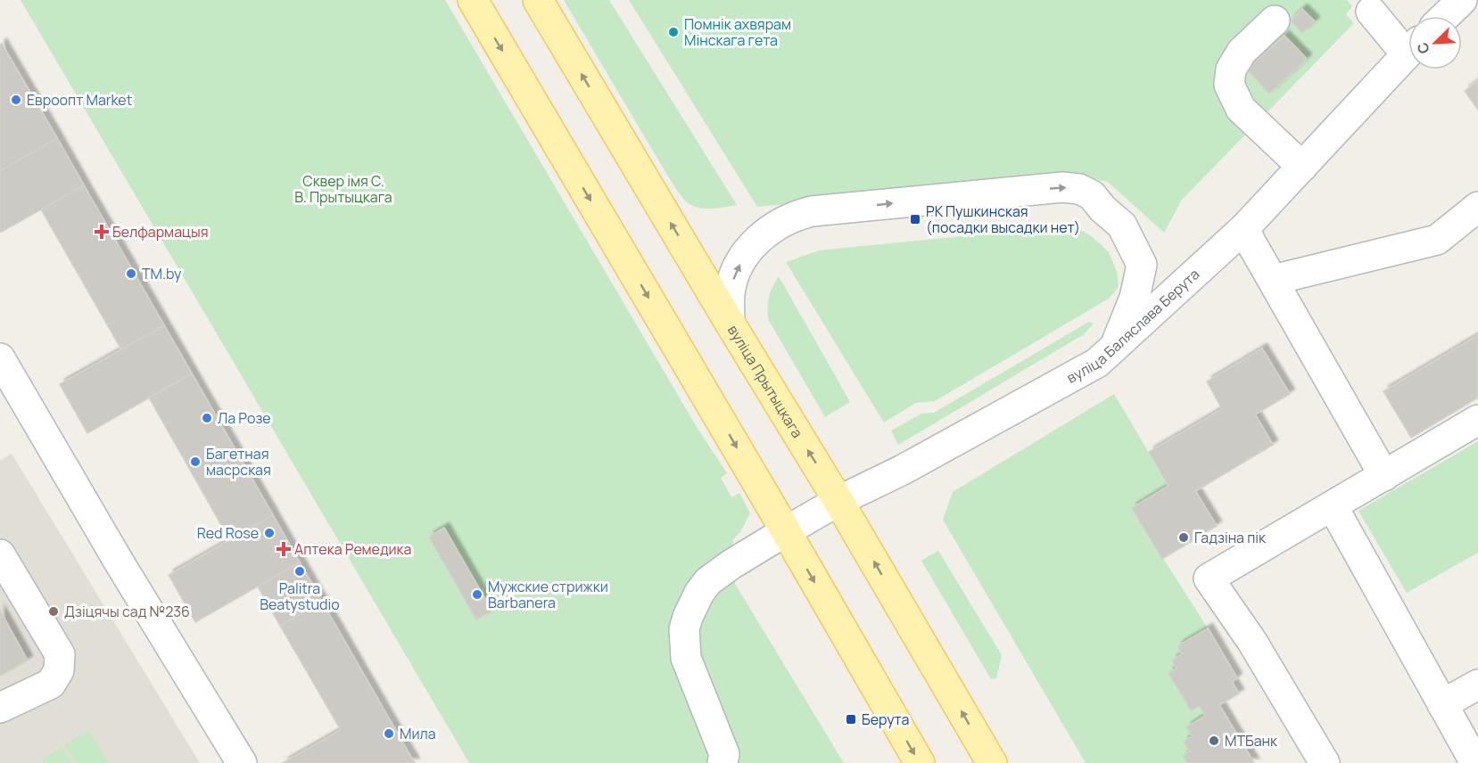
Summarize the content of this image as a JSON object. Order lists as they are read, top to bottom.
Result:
{
  "streets": {
    "main road": ["вуліца Прытыцкага"],
    "street": ["вуліца Баляслава Берута"]
  },
  "crossings": [
    ["вуліца Баляслава Берута", "вуліца Прытыцкага"]
  ],
  "parks": ["Сквер імя С. В. Прытыцкага"],
  "places": {
    "other": [
      "Помнік ахвярам Мінскага гета",
      "Евроопт Market",
      "TM.by",
      "Ла Розе",
      "Багетная масрская",
      "Red Rose",
      "Гадзіна пік",
      "Palitra Beatystudio",
      "Мужские стрижки Barbanera",
      "Дзіцячы сад №236",
      "Мила",
      "МТБанк"
    ],
    "transit": ["РК Пушкинская (посадки высадки нет)", "Берута"],
    "health": ["Белфармацыя", "Аптека Ремедика"]
  },
  "north": "bottom left"
}
